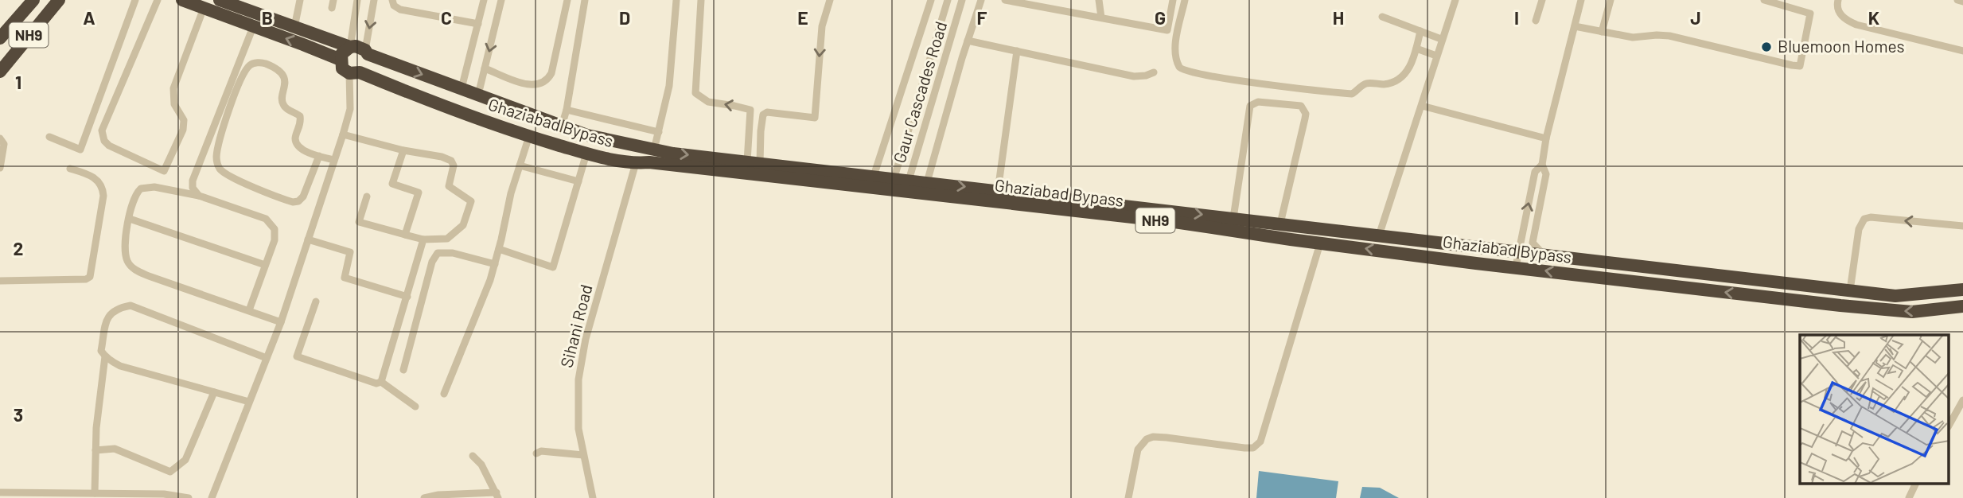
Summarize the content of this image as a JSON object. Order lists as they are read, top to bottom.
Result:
{
  "streets": {
    "highway": ["NH9", "Ghaziabad Bypass"],
    "street": ["Gaur Cascades Road", "Sihani Road"]
  },
  "crossings": [
    ["Gaur Cascades Road", "Ghaziabad Bypass"],
    ["Ghaziabad Bypass", "Sihani Road"]
  ],
  "places": ["Bluemoon Homes"],
  "grid": {
    "columns": [
      "A",
      "B",
      "C",
      "D",
      "E",
      "F",
      "G",
      "H",
      "I",
      "J",
      "K"
    ],
    "rows": ["1", "2", "3"]
  }
}
